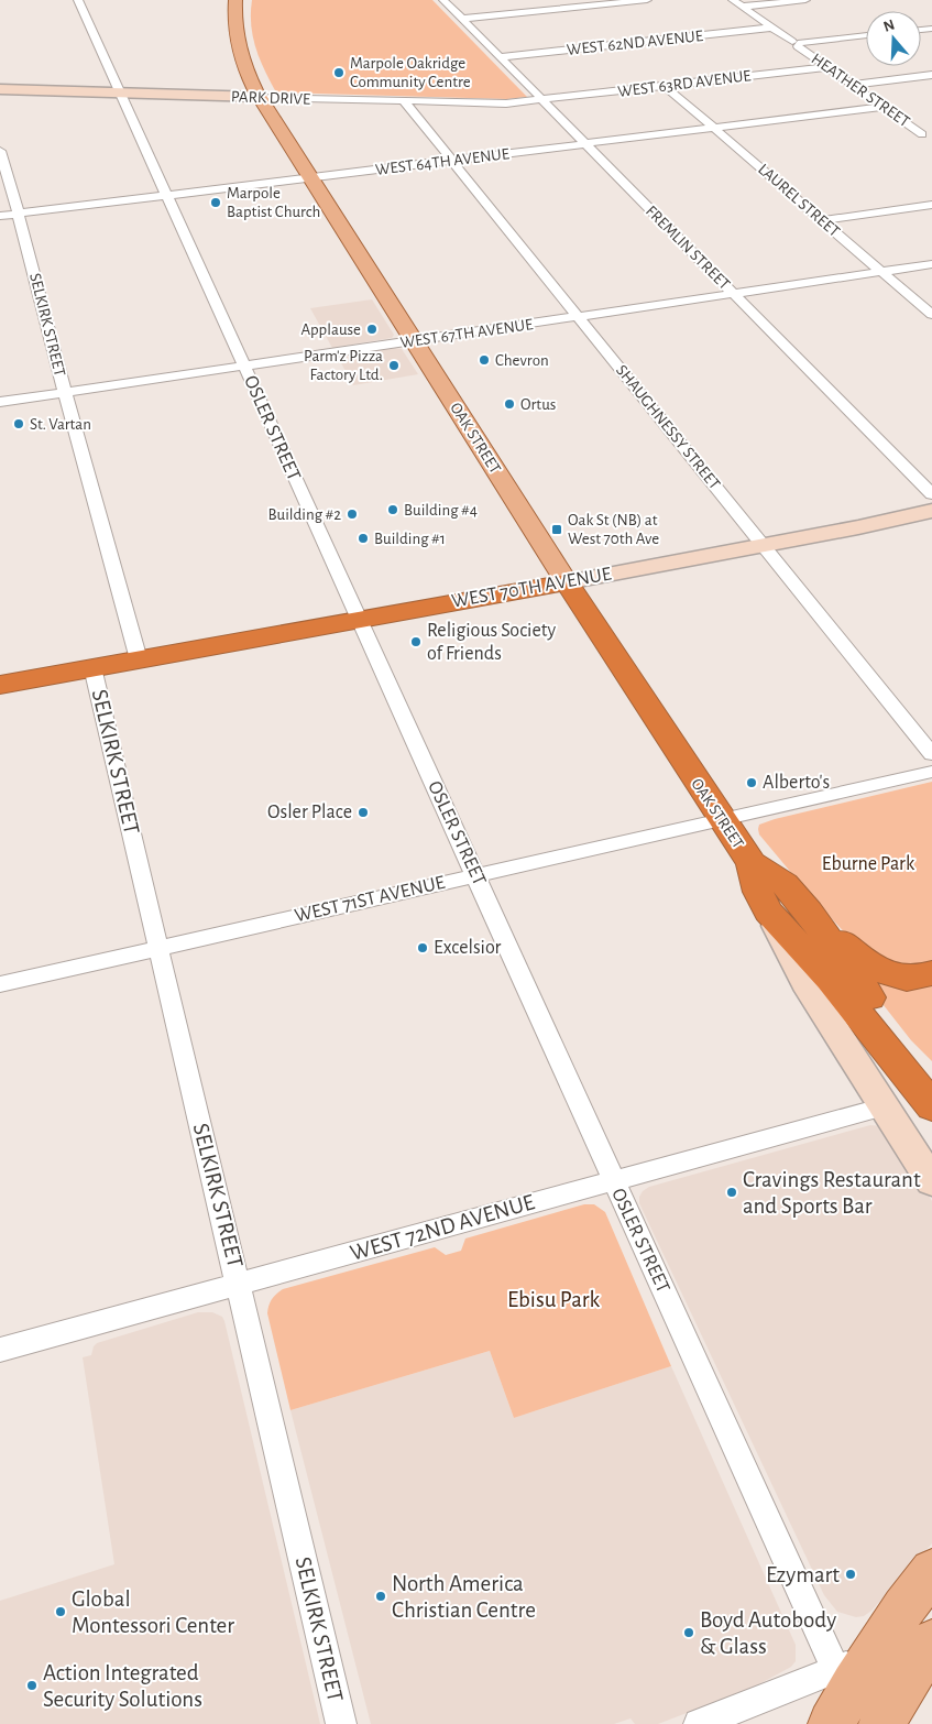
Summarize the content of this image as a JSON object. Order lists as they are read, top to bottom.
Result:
{
  "streets": {
    "highway": ["OAK STREET", "WEST 70TH AVENUE"],
    "main road": ["PARK DRIVE"],
    "street": [
      "WEST 62ND AVENUE",
      "WEST 63RD AVENUE",
      "HEATHER STREET",
      "WEST 64TH AVENUE",
      "LAUREL STREET",
      "FREMLIN STREET",
      "SELKIRK STREET",
      "WEST 67TH AVENUE",
      "SHAUGHNESSY STREET",
      "OSLER STREET",
      "WEST 71ST AVENUE",
      "WEST 72ND AVENUE"
    ]
  },
  "crossings": [
    ["WEST 62ND AVENUE", "HEATHER STREET"],
    ["WEST 62ND AVENUE", "FREMLIN STREET"],
    ["WEST 63RD AVENUE", "HEATHER STREET"],
    ["WEST 63RD AVENUE", "PARK DRIVE"],
    ["WEST 63RD AVENUE", "LAUREL STREET"],
    ["WEST 63RD AVENUE", "FREMLIN STREET"],
    ["HEATHER STREET", "WEST 64TH AVENUE"],
    ["PARK DRIVE", "FREMLIN STREET"],
    ["PARK DRIVE", "SHAUGHNESSY STREET"],
    ["PARK DRIVE", "OSLER STREET"],
    ["PARK DRIVE", "OAK STREET"],
    ["WEST 64TH AVENUE", "LAUREL STREET"],
    ["WEST 64TH AVENUE", "FREMLIN STREET"],
    ["WEST 64TH AVENUE", "SELKIRK STREET"],
    ["WEST 64TH AVENUE", "SHAUGHNESSY STREET"],
    ["WEST 64TH AVENUE", "OSLER STREET"],
    ["WEST 64TH AVENUE", "OAK STREET"],
    ["LAUREL STREET", "WEST 67TH AVENUE"],
    ["FREMLIN STREET", "WEST 67TH AVENUE"],
    ["SELKIRK STREET", "WEST 67TH AVENUE"],
    ["SELKIRK STREET", "WEST 70TH AVENUE"],
    ["SELKIRK STREET", "WEST 71ST AVENUE"],
    ["SELKIRK STREET", "WEST 72ND AVENUE"],
    ["WEST 67TH AVENUE", "SHAUGHNESSY STREET"],
    ["WEST 67TH AVENUE", "OSLER STREET"],
    ["WEST 67TH AVENUE", "OAK STREET"],
    ["SHAUGHNESSY STREET", "WEST 70TH AVENUE"],
    ["OSLER STREET", "WEST 70TH AVENUE"],
    ["OSLER STREET", "WEST 71ST AVENUE"],
    ["OSLER STREET", "WEST 72ND AVENUE"],
    ["OAK STREET", "WEST 70TH AVENUE"],
    ["OAK STREET", "WEST 71ST AVENUE"],
    ["OAK STREET", "WEST 72ND AVENUE"]
  ],
  "parks": ["Eburne Park", "Ebisu Park"],
  "places": {
    "other": [
      "Marpole Oakridge Community Centre",
      "Marpole Baptist Church",
      "Applause",
      "Chevron",
      "Parm'z Pizza Factory Ltd.",
      "Ortus",
      "St. Vartan",
      "Building #4",
      "Building #2",
      "Building #1",
      "Religious Society of Friends",
      "Alberto's",
      "Osler Place",
      "Excelsior",
      "Cravings Restaurant and Sports Bar",
      "Ezymart",
      "North America Christian Centre",
      "Global Montessori Center",
      "Boyd Autobody & Glass",
      "Action Integrated Security Solutions"
    ],
    "transit": ["Oak St (NB) at West 70th Ave"]
  },
  "north": "top"
}
